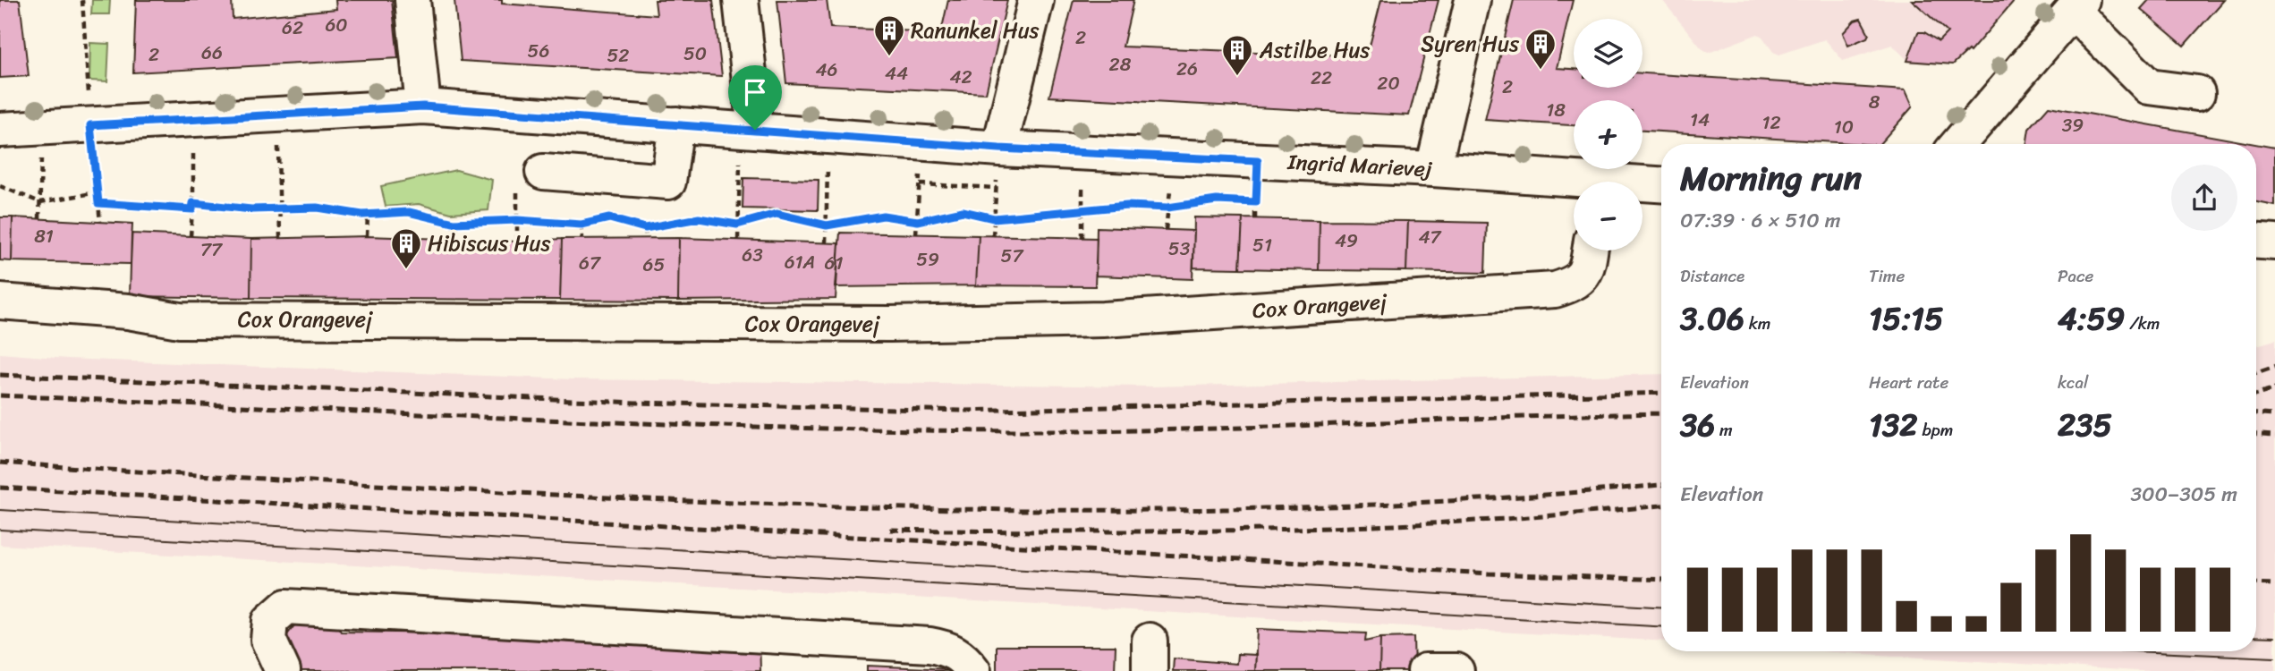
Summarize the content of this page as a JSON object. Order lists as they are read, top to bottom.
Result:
{
  "streets": {
    "street": ["Ingrid Marievej", "Cox Orangevej"]
  },
  "places": {
    "building": [
      "Ranunkel Hus",
      "Syren Hus",
      "Astilbe Hus",
      "Hibiscus Hus"
    ]
  },
  "house_numbers": [
    "60",
    "62",
    "2",
    "56",
    "66",
    "50",
    "2",
    "52",
    "28",
    "26",
    "46",
    "44",
    "42",
    "22",
    "20",
    "2",
    "8",
    "18",
    "14",
    "12",
    "39",
    "10",
    "81",
    "47",
    "49",
    "51",
    "53",
    "77",
    "63",
    "57",
    "59",
    "61A",
    "67",
    "61",
    "65"
  ],
  "page": {
    "map_buttons": ["+", "−"],
    "heading": ["Morning run", "07:39 · 6 × 510 m"],
    "stats": [
      ["Distance", "3.06 km"],
      ["Time", "15:15"],
      ["Pace", "4:59 /km"],
      ["Elevation", "36 m"],
      ["Heart rate", "132 bpm"],
      ["kcal", "235"]
    ],
    "chart": ["Elevation", "300–305 m"]
  }
}
